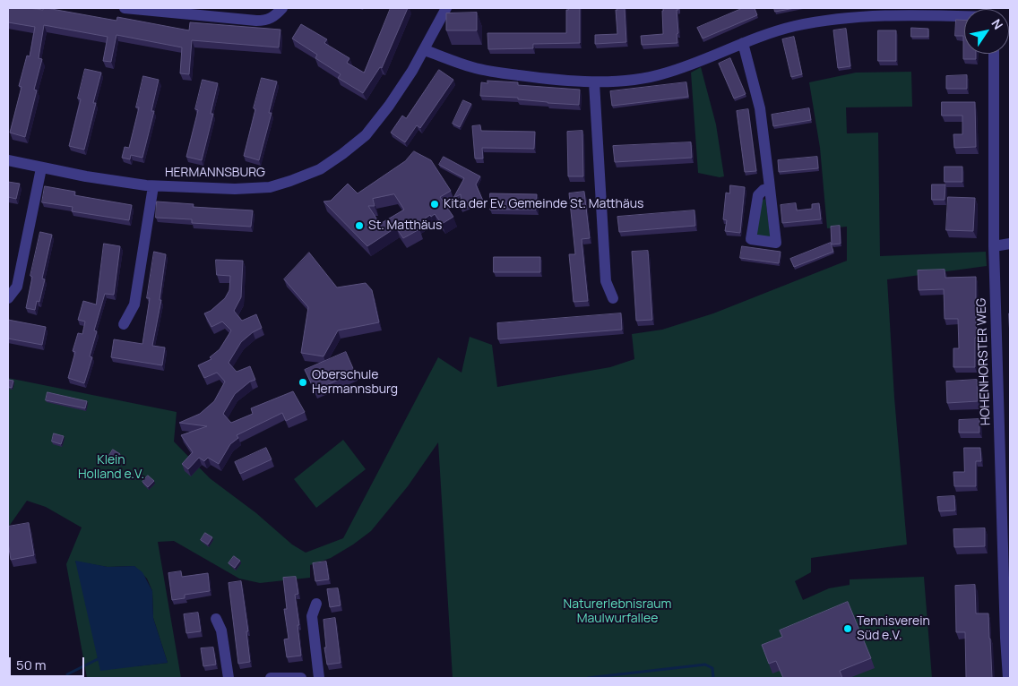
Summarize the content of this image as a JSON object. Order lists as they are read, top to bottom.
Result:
{
  "streets": {
    "street": ["HERMANNSBURG", "HOHENHORSTER WEG"]
  },
  "parks": ["Klein Holland e.V.", "Naturerlebnisraum Maulwurfallee"],
  "places": [
    "Kita der Ev. Gemeinde St. Matthäus",
    "St. Matthäus",
    "Oberschule Hermannsburg",
    "Tennisverein Süd e.V."
  ],
  "scale_bar": "50 m",
  "north": "top right"
}
